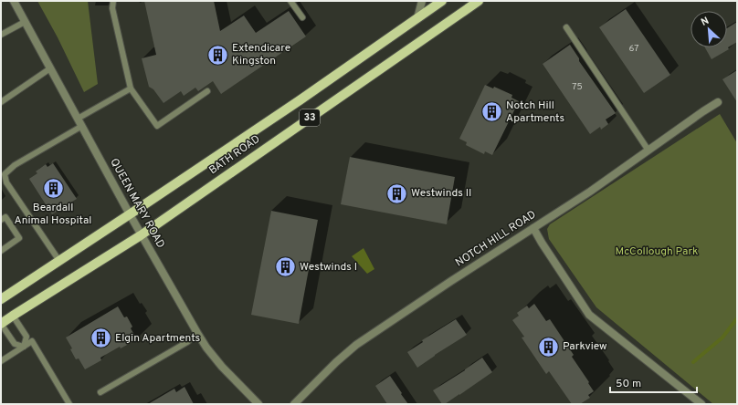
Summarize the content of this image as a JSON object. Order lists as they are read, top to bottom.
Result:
{
  "streets": {
    "main road": ["33", "BATH ROAD"],
    "street": ["QUEEN MARY ROAD", "NOTCH HILL ROAD"]
  },
  "crossings": [
    ["BATH ROAD", "QUEEN MARY ROAD"]
  ],
  "parks": ["McCollough Park"],
  "places": {
    "building": [
      "Extendicare Kingston",
      "Notch Hill Apartments",
      "Beardall Animal Hospital",
      "Westwinds II",
      "Westwinds I",
      "Elgin Apartments",
      "Parkview"
    ]
  },
  "house_numbers": ["67", "75"],
  "scale_bar": "50 m",
  "north": "top left"
}
